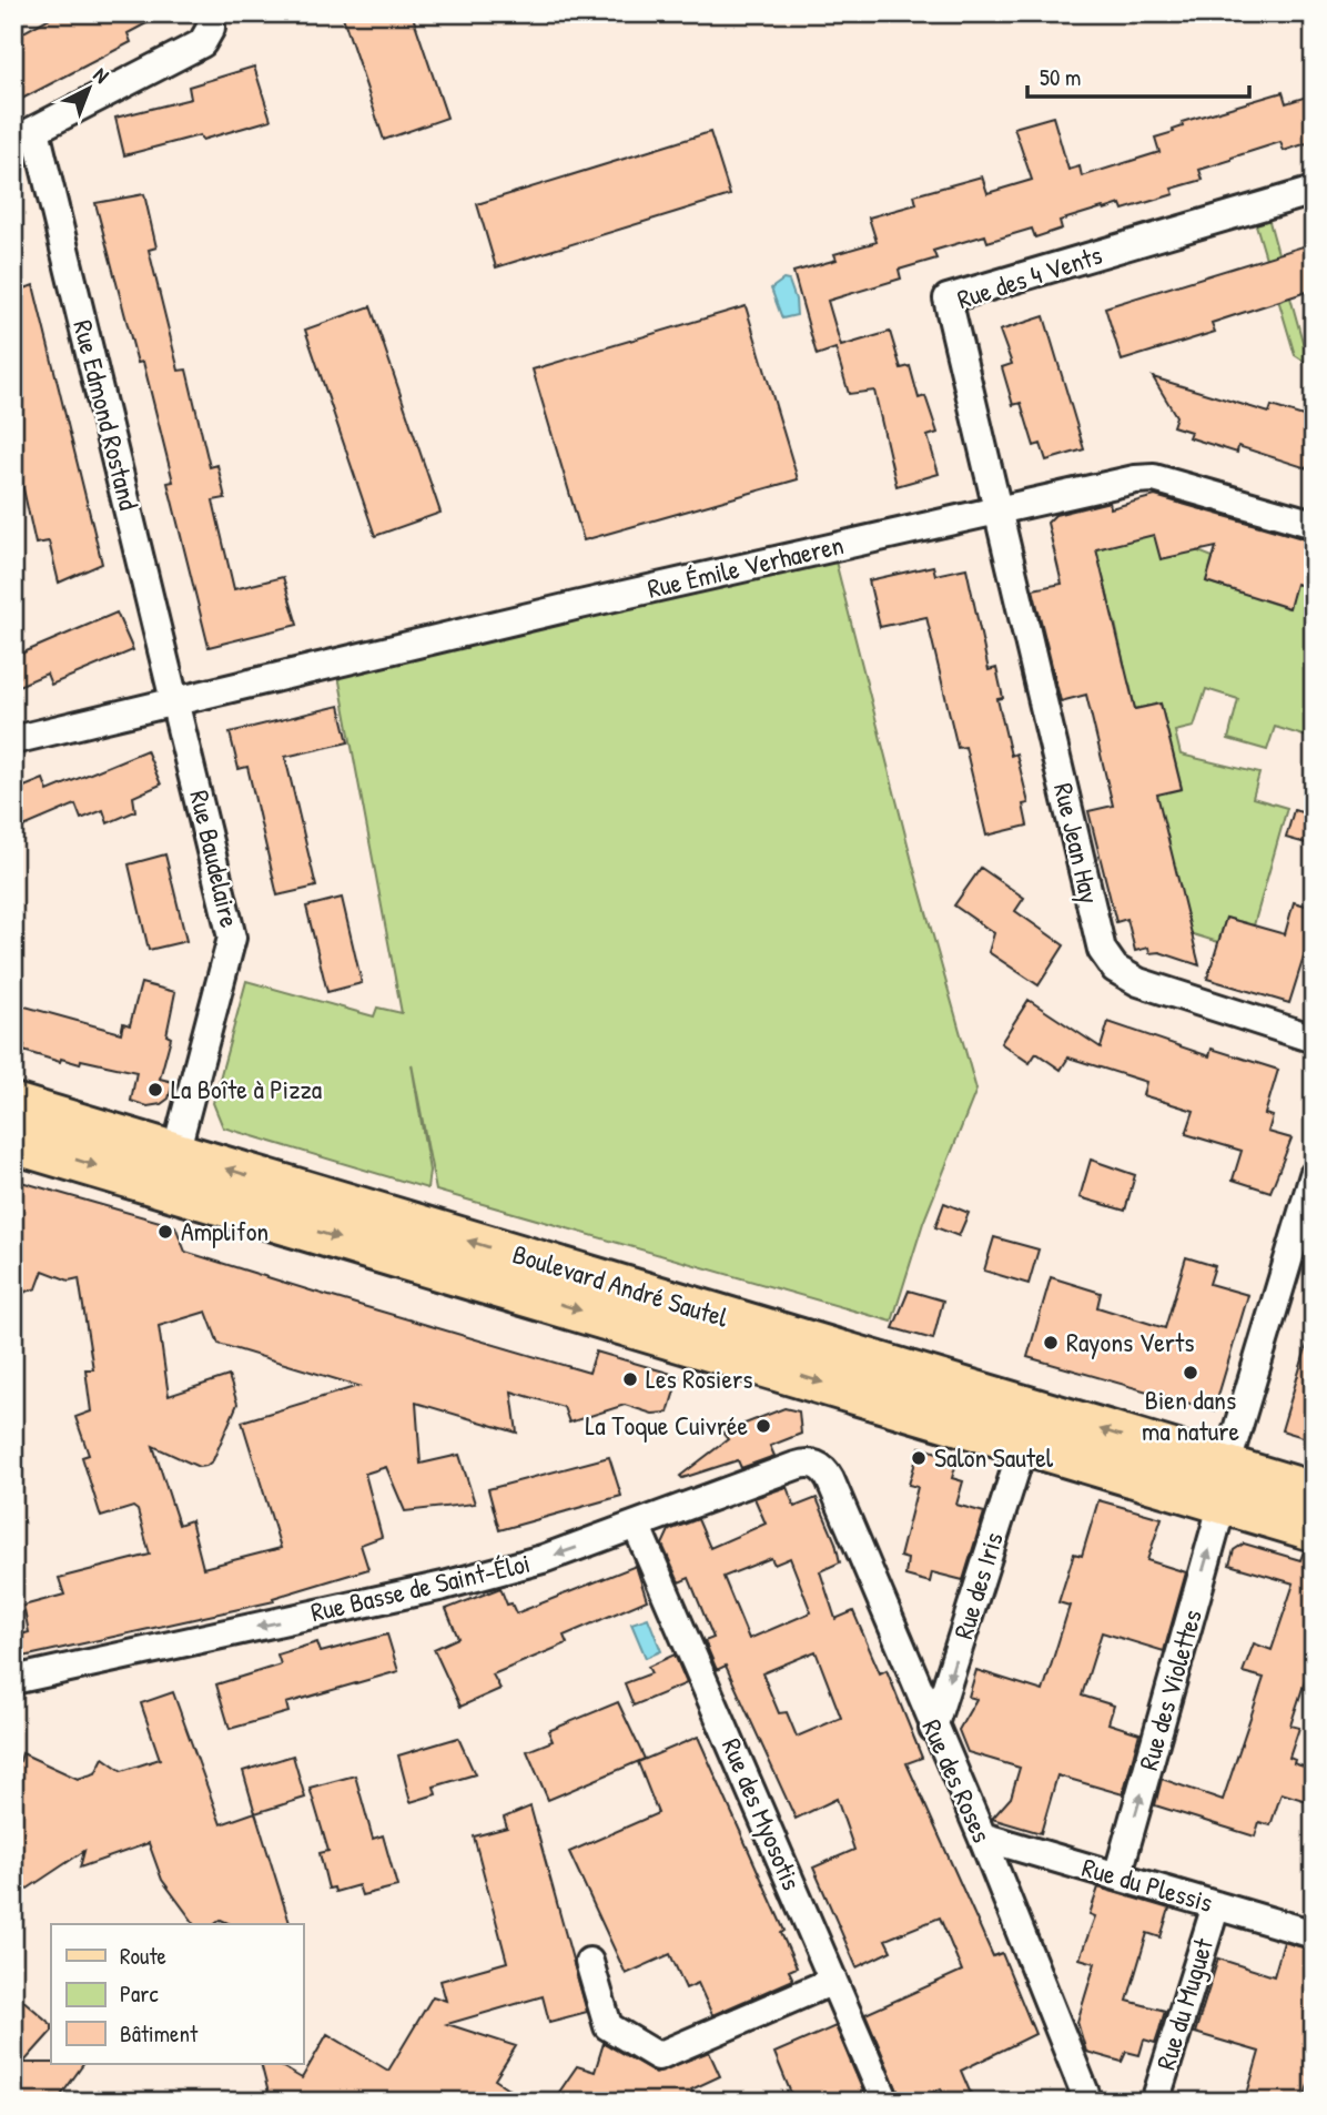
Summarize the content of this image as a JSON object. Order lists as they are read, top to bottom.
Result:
{
  "streets": {
    "main road": ["Boulevard André Sautel"],
    "street": [
      "Rue des 4 Vents",
      "Rue Edmond Rostand",
      "Rue Émile Verhaeren",
      "Rue Jean Hay",
      "Rue Baudelaire",
      "Rue des Iris",
      "Rue Basse de Saint-Éloi",
      "Rue des Violettes",
      "Rue des Roses",
      "Rue des Myosotis",
      "Rue du Plessis",
      "Rue du Muguet"
    ]
  },
  "crossings": [
    ["Rue des 4 Vents", "Rue Émile Verhaeren"],
    ["Rue des 4 Vents", "Rue Jean Hay"],
    ["Rue Edmond Rostand", "Rue Émile Verhaeren"],
    ["Rue Edmond Rostand", "Rue Baudelaire"],
    ["Rue Émile Verhaeren", "Rue Jean Hay"],
    ["Rue Émile Verhaeren", "Rue Baudelaire"],
    ["Rue Baudelaire", "Boulevard André Sautel"],
    ["Boulevard André Sautel", "Rue des Iris"],
    ["Boulevard André Sautel", "Rue des Violettes"],
    ["Rue des Iris", "Rue des Roses"],
    ["Rue Basse de Saint-Éloi", "Rue des Roses"],
    ["Rue Basse de Saint-Éloi", "Rue des Myosotis"],
    ["Rue des Violettes", "Rue du Plessis"],
    ["Rue des Roses", "Rue du Plessis"],
    ["Rue du Plessis", "Rue du Muguet"]
  ],
  "one_way": ["Rue des Iris", "Rue Basse de Saint-Éloi", "Rue des Violettes"],
  "places": [
    "La Boîte à Pizza",
    "Amplifon",
    "Rayons Verts",
    "Bien dans ma nature",
    "Les Rosiers",
    "La Toque Cuivrée",
    "Salon Sautel"
  ],
  "legend": ["Route", "Parc", "Bâtiment"],
  "scale_bar": "50 m",
  "north": "top right"
}
